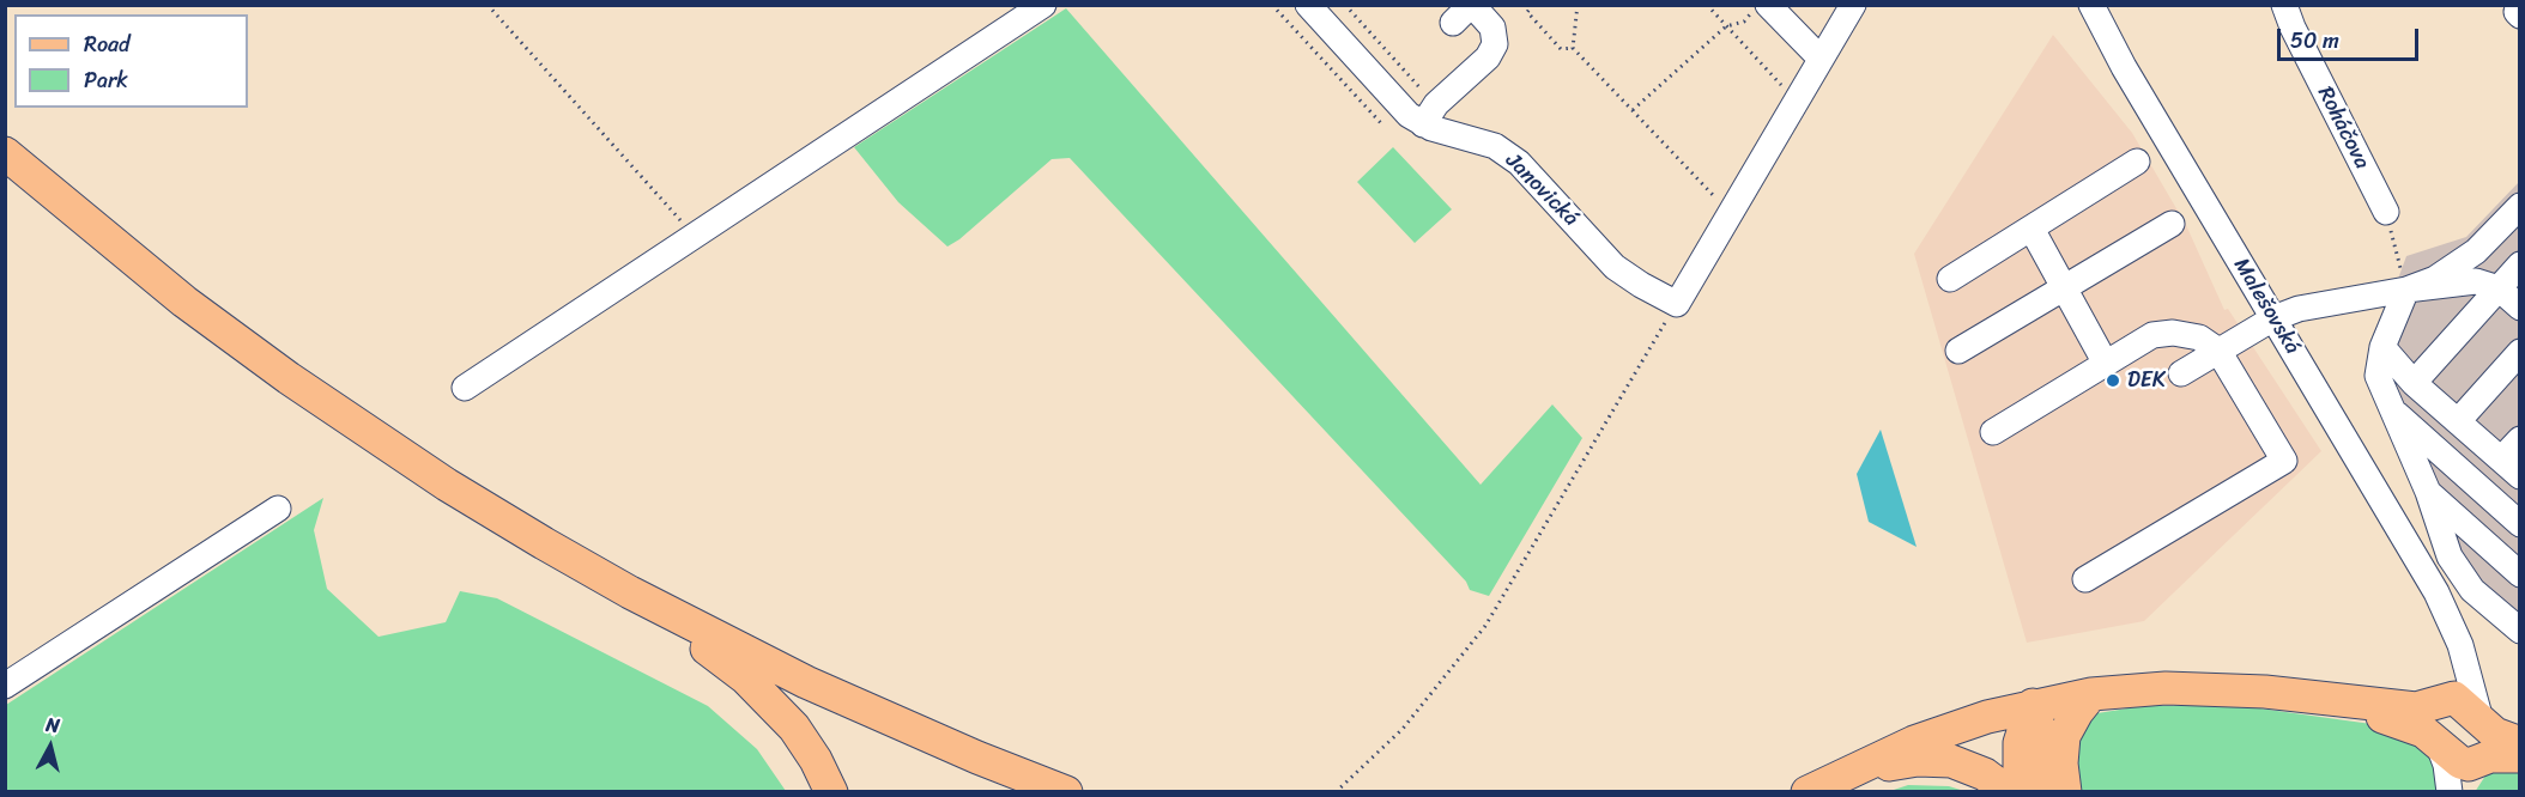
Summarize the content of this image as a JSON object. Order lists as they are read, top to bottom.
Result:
{
  "streets": {
    "street": ["Roháčova", "Janovická", "Malešovská"]
  },
  "places": ["DEK"],
  "legend": ["Road", "Park"],
  "scale_bar": "50 m",
  "north": "top"
}
